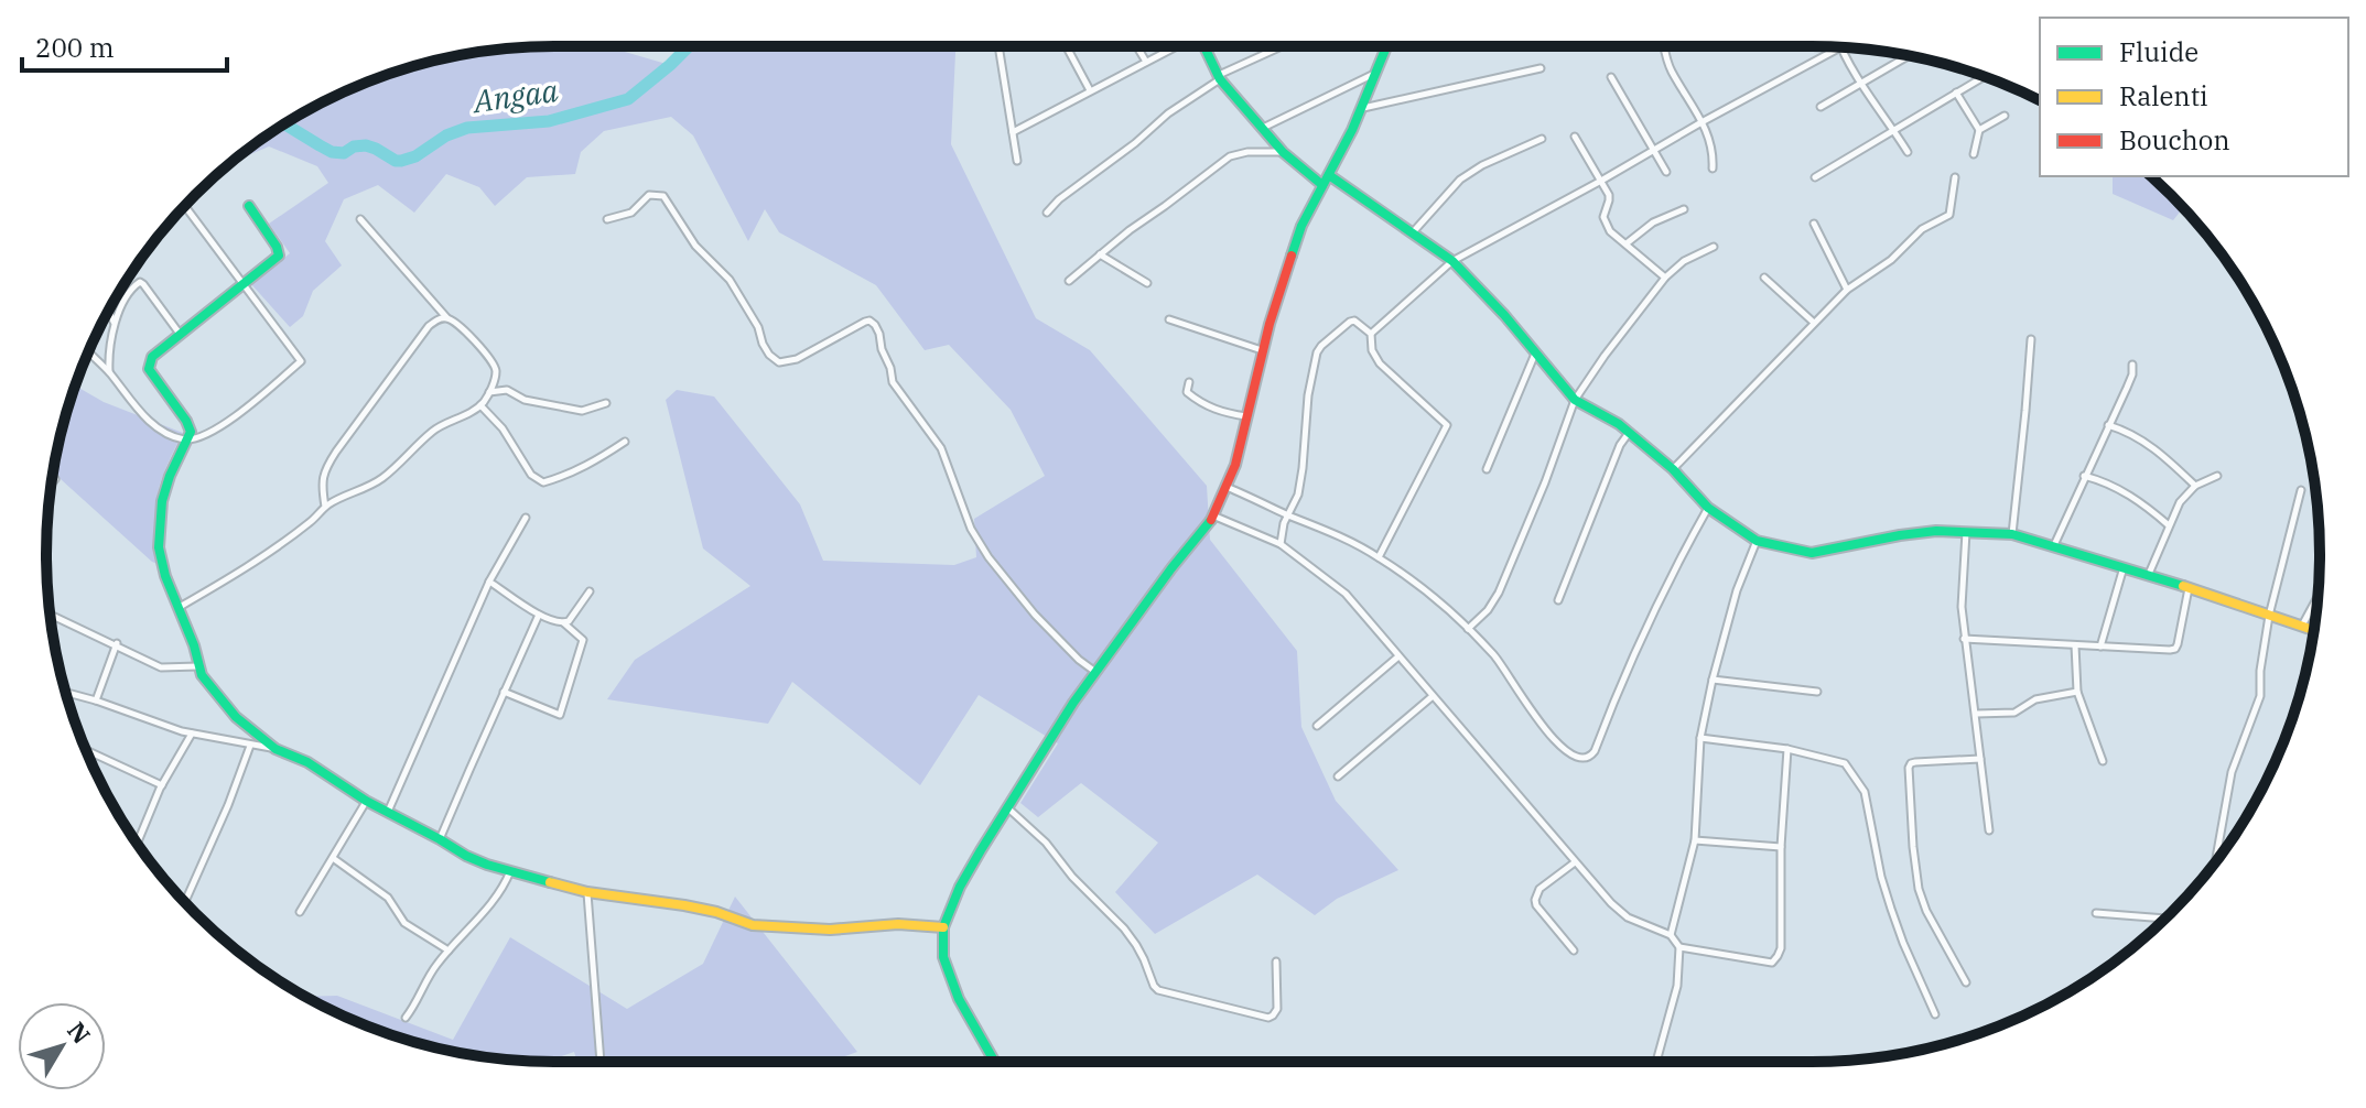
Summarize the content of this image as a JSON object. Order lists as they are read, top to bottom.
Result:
{
  "water": ["Angaa"],
  "legend": ["Fluide", "Ralenti", "Bouchon"],
  "scale_bar": "200 m",
  "north": "top right"
}
